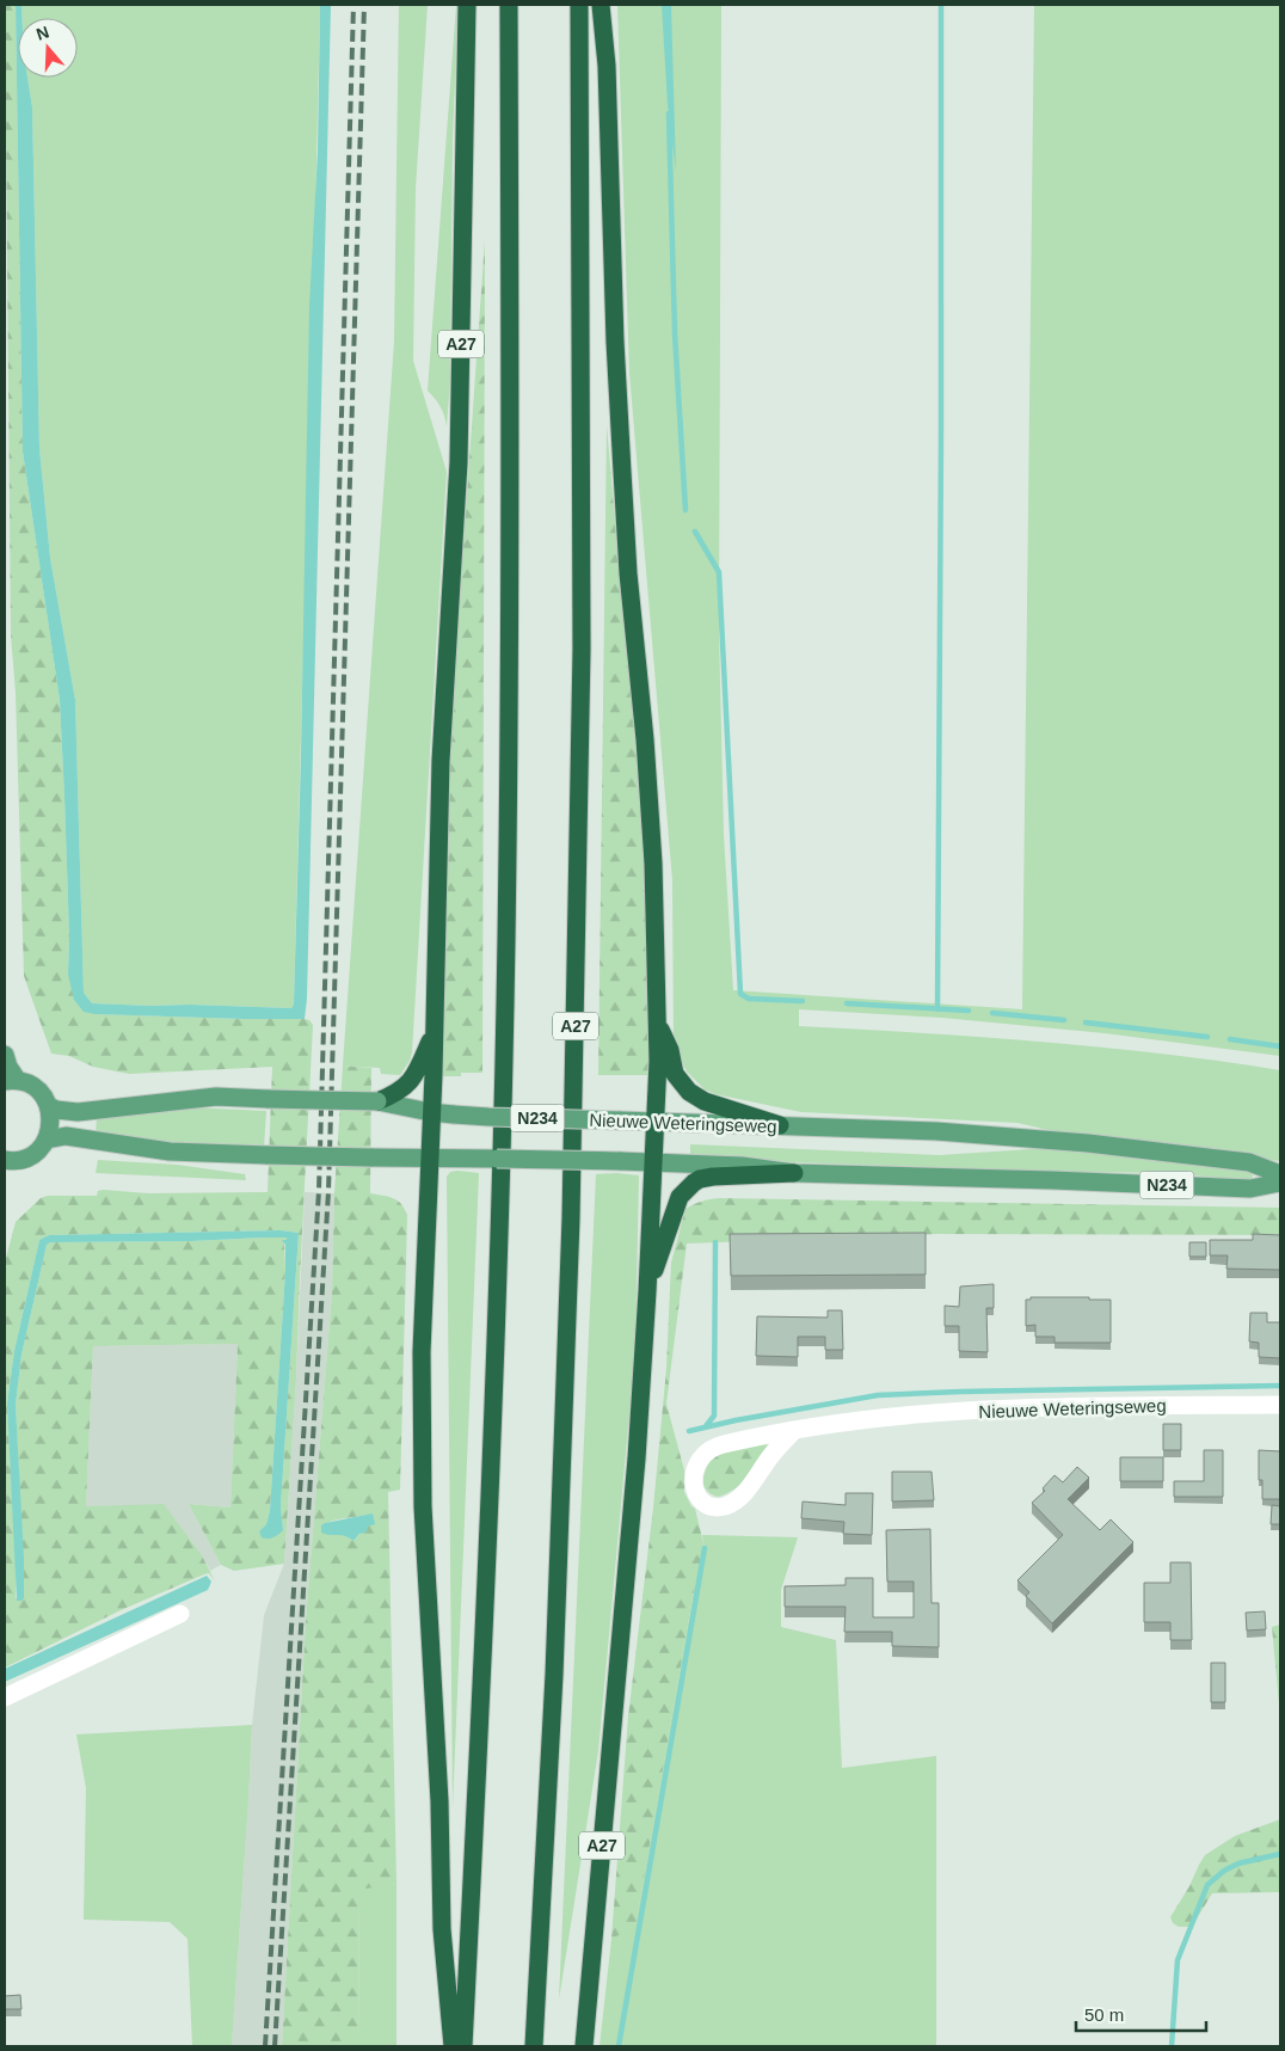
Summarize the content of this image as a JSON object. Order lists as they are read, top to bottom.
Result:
{
  "streets": {
    "highway": ["A27"],
    "main road": ["N234", "Nieuwe Weteringseweg"]
  },
  "crossings": [
    ["A27", "N234"],
    ["A27", "Nieuwe Weteringseweg"]
  ],
  "scale_bar": "50 m",
  "north": "top"
}
